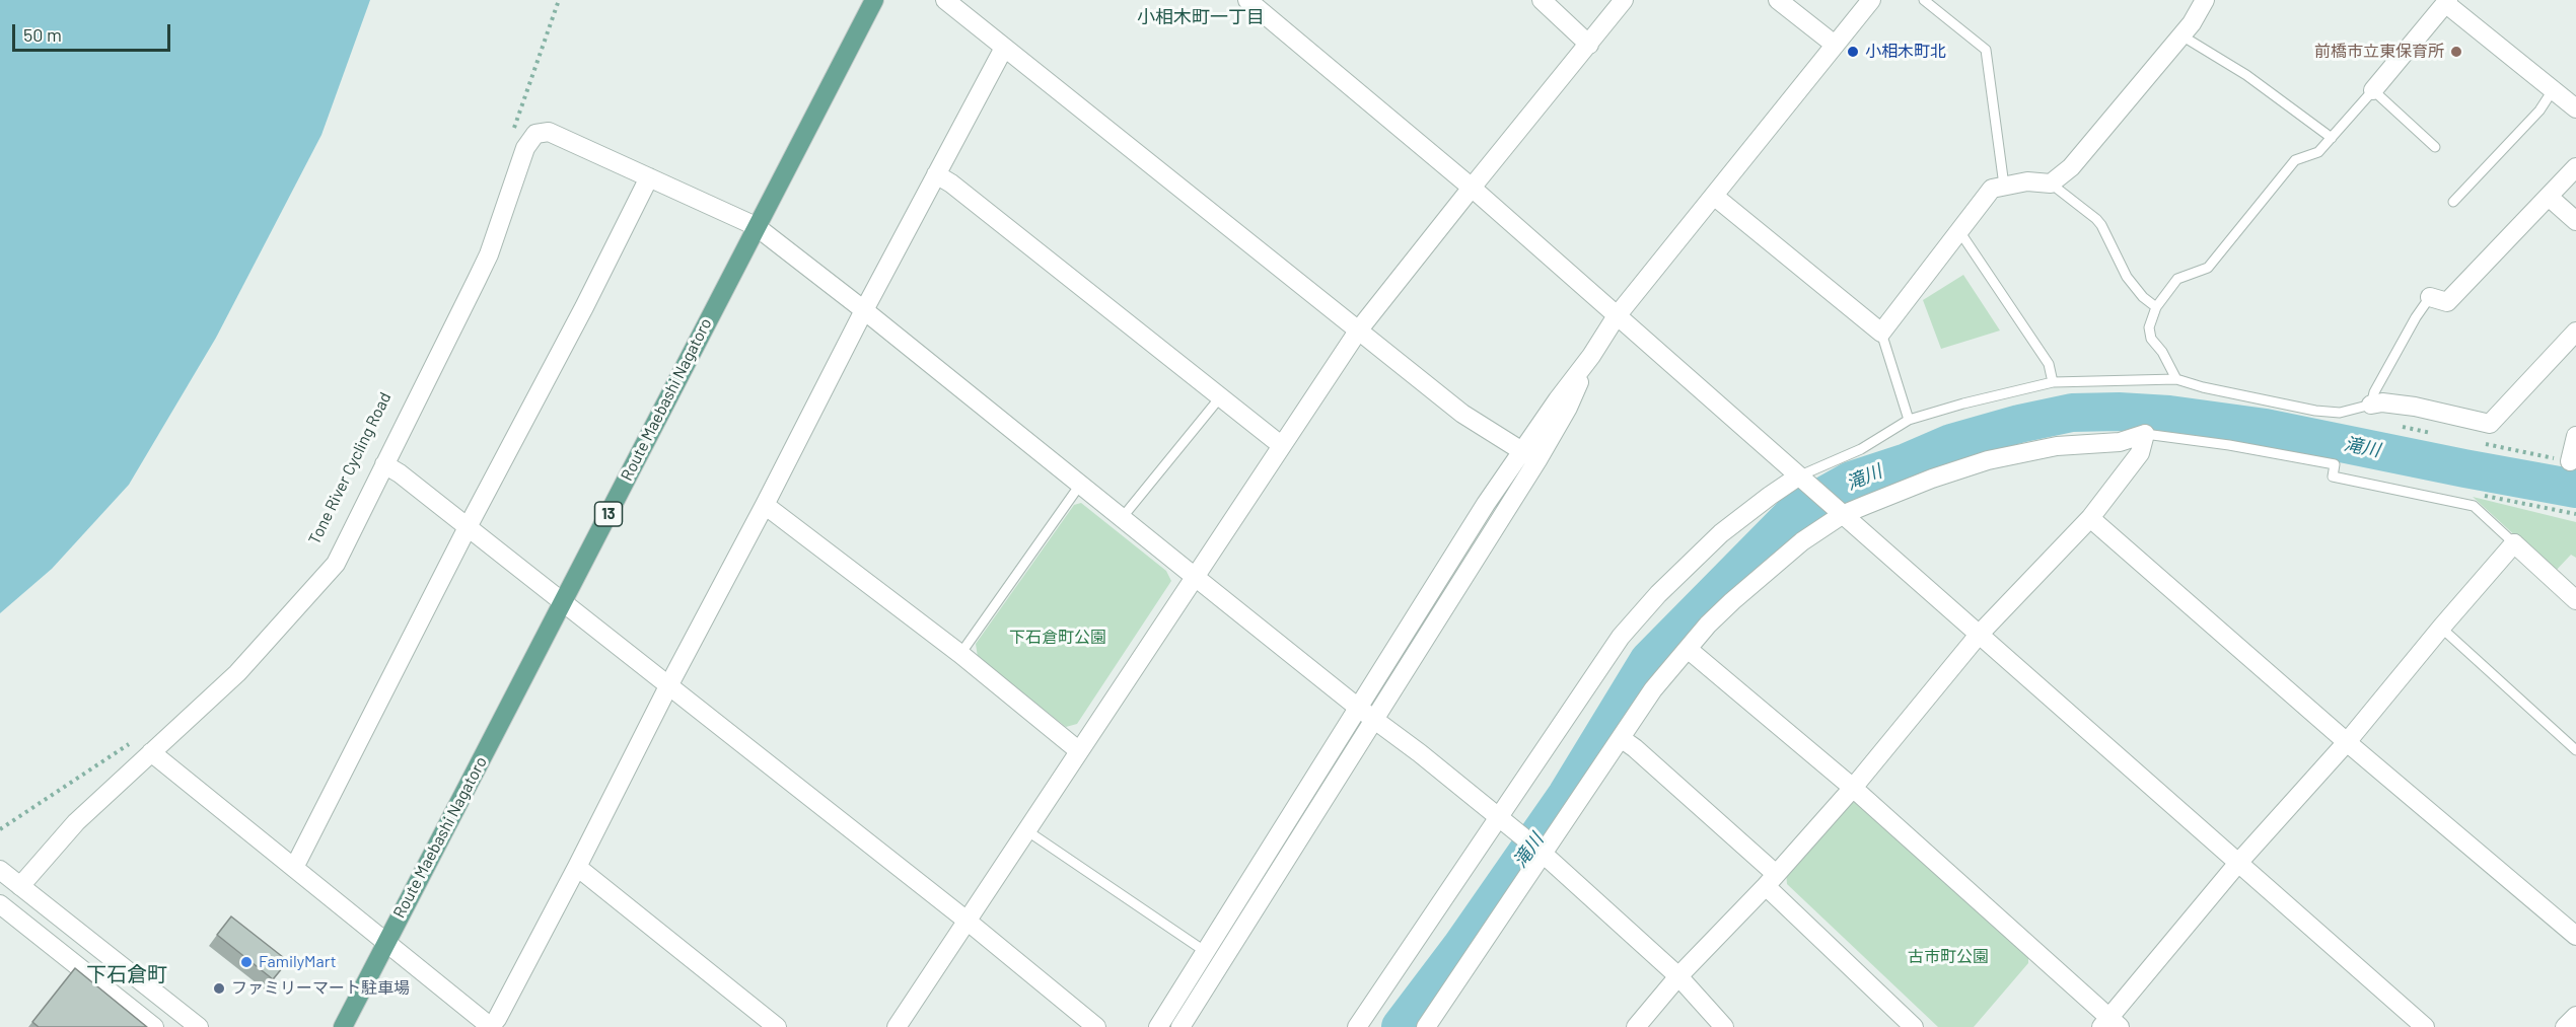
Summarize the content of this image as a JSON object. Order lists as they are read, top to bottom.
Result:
{
  "streets": {
    "main road": ["Route Maebashi Nagatoro", "13"]
  },
  "districts": ["小相木町一丁目", "下石倉町"],
  "water": ["滝川"],
  "parks": ["下石倉町公園", "古市町公園"],
  "places": [
    "小相木町北",
    "前橋市立東保育所",
    "FamilyMart",
    "ファミリーマート駐車場"
  ],
  "scale_bar": "50 m"
}
